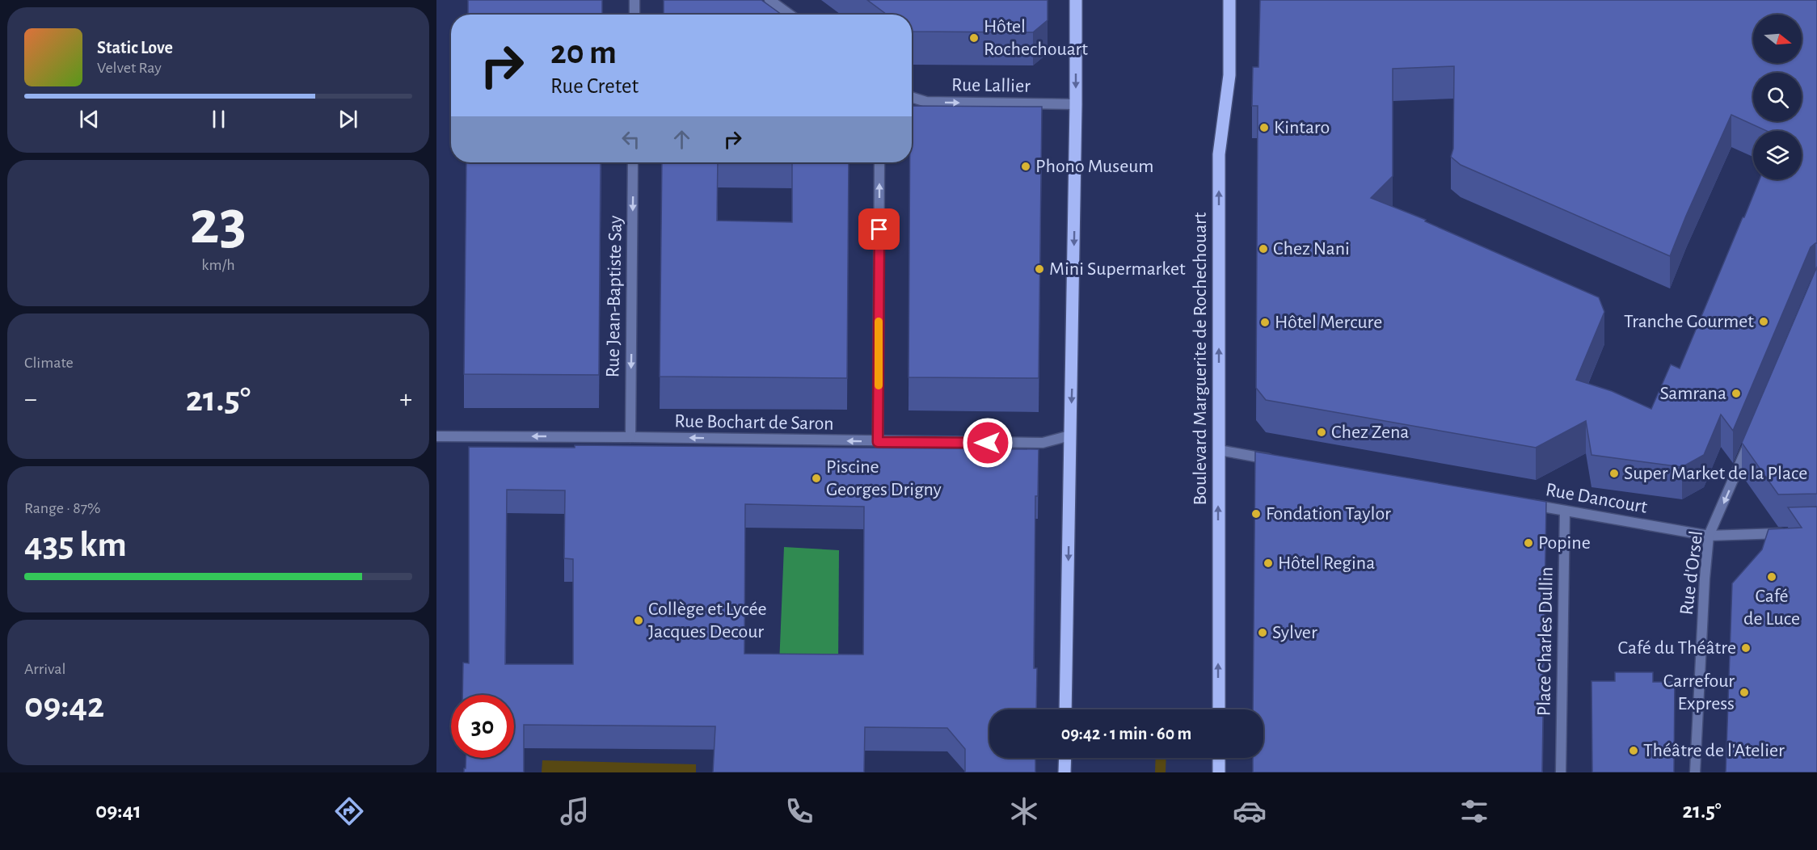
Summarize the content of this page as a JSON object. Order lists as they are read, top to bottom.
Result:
{
  "streets": {
    "main road": ["Boulevard Marguerite de Rochechouart"],
    "street": [
      "Rue Lallier",
      "Rue Jean-Baptiste Say",
      "Rue Bochart de Saron",
      "Rue Dancourt",
      "Rue d'Orsel",
      "Place Charles Dullin"
    ]
  },
  "crossings": [
    ["Rue Jean-Baptiste Say", "Rue Bochart de Saron"],
    ["Rue Dancourt", "Rue d'Orsel"],
    ["Rue Dancourt", "Place Charles Dullin"]
  ],
  "one_way": [
    "Rue Lallier",
    "Rue Jean-Baptiste Say",
    "Boulevard Marguerite de Rochechouart",
    "Rue Bochart de Saron"
  ],
  "places": [
    "Hôtel Rochechouart",
    "Kintaro",
    "Phono Museum",
    "Chez Nani",
    "Mini Supermarket",
    "Tranche Gourmet",
    "Hôtel Mercure",
    "Samrana",
    "Chez Zena",
    "Super Market de la Place",
    "Piscine Georges Drigny",
    "Fondation Taylor",
    "Popine",
    "Hôtel Regina",
    "Café de Luce",
    "Collège et Lycée Jacques Decour",
    "Sylver",
    "Café du Théâtre",
    "Carrefour Express",
    "Théâtre de l'Atelier"
  ],
  "north": "right",
  "page": {
    "turn": ["20 m", "Rue Cretet"],
    "song": ["Static Love", "Velvet Ray"],
    "tile": [
      ["23", "km/h"],
      "Climate",
      ["Range · 87%", "435 km"],
      ["Arrival", "09:42"]
    ],
    "heat": ["−", "21.5°", "+"],
    "limit": "30",
    "trip": "09:42 · 1 min · 60 m",
    "tabs": ["09:41", "21.5°"]
  }
}
